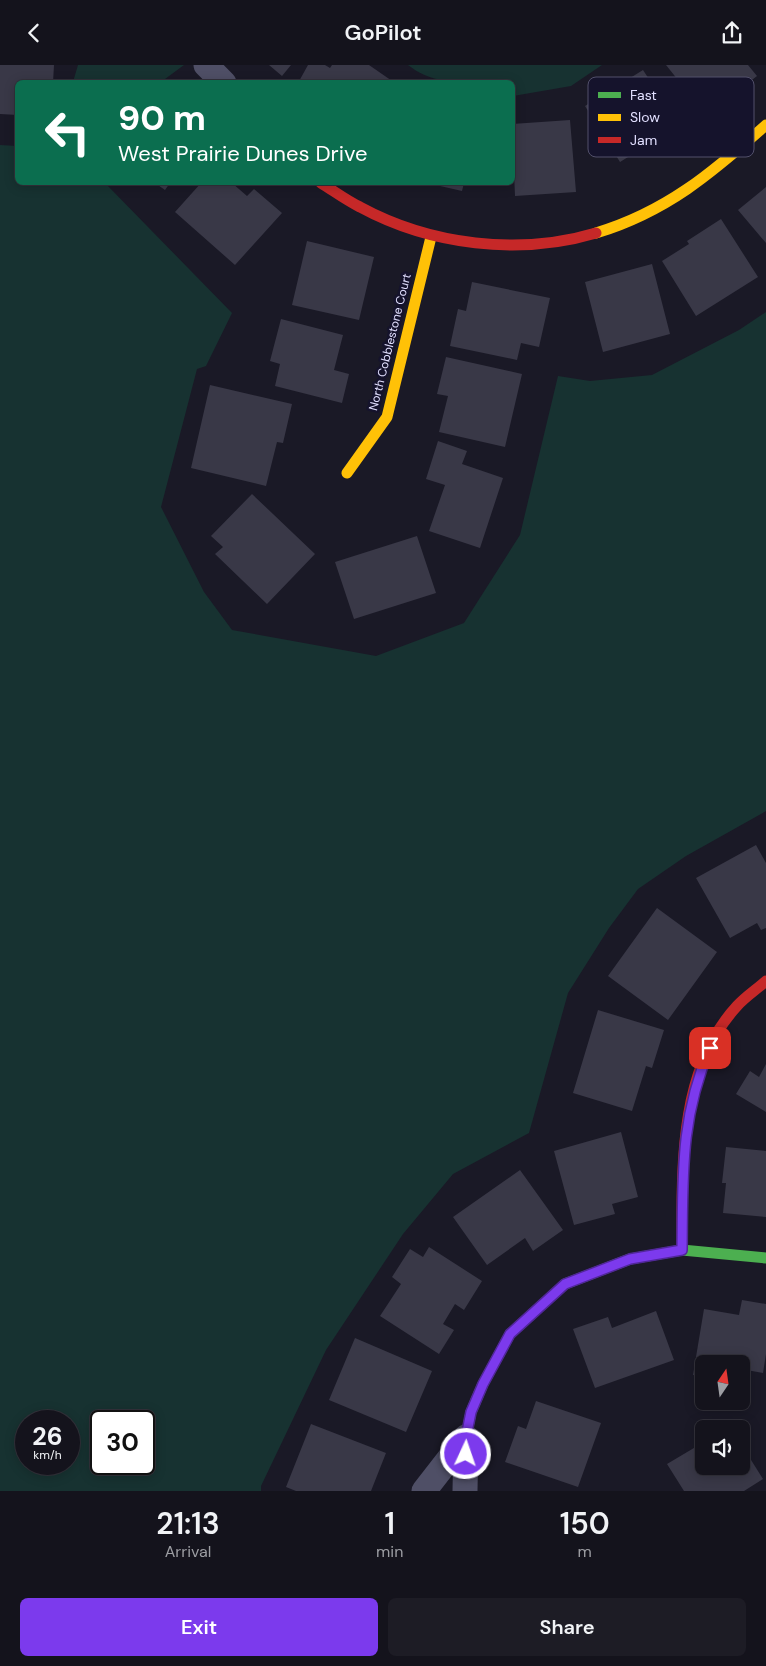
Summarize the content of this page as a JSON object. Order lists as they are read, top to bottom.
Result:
{
  "streets": {
    "street": ["North Cobblestone Court"]
  },
  "legend": ["Fast", "Slow", "Jam"],
  "north": "top",
  "page": {
    "header": "GoPilot",
    "turn": ["90 m", "West Prairie Dunes Drive"],
    "speed": "26 km/h",
    "limit": "30",
    "eta": [
      "21:13",
      "Arrival",
      "1",
      "min",
      "150",
      "m"
    ],
    "buttons": ["Exit", "Share"]
  }
}
